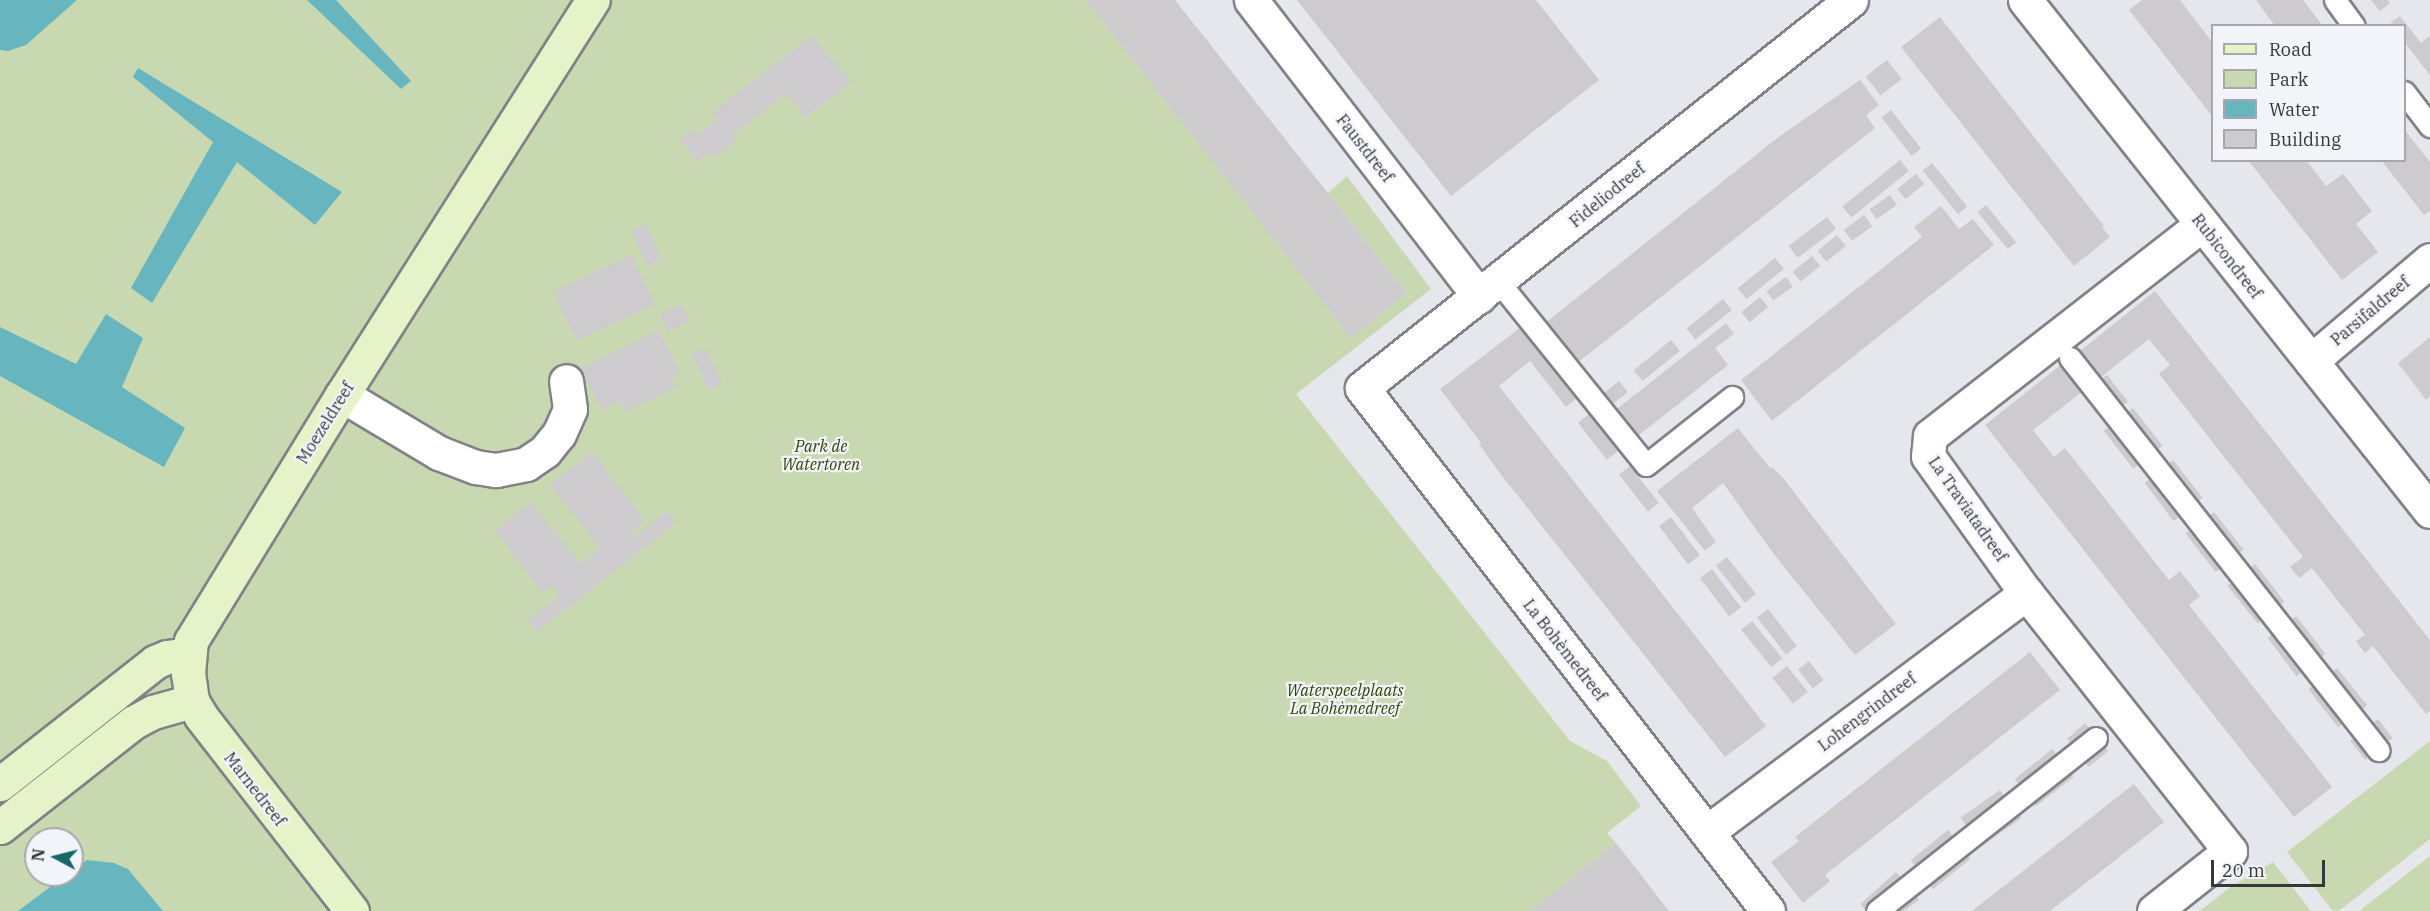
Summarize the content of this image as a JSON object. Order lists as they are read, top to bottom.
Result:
{
  "streets": {
    "street": [
      "Faustdreef",
      "Fideliodreef",
      "Rubicondreef",
      "Parsifaldreef",
      "Moezeldreef",
      "La Traviatadreef",
      "La Bohèmedreef",
      "Lohengrindreef",
      "Marnedreef"
    ]
  },
  "crossings": [
    ["Faustdreef", "Fideliodreef"],
    ["Fideliodreef", "La Bohèmedreef"],
    ["Rubicondreef", "Parsifaldreef"],
    ["Rubicondreef", "La Traviatadreef"],
    ["Moezeldreef", "Marnedreef"],
    ["La Traviatadreef", "Lohengrindreef"],
    ["La Bohèmedreef", "Lohengrindreef"]
  ],
  "parks": ["Park de Watertoren", "Waterspeelplaats La Bohèmedreef"],
  "legend": [
    "Road",
    "Park",
    "Water",
    "Building"
  ],
  "scale_bar": "20 m",
  "north": "left"
}
